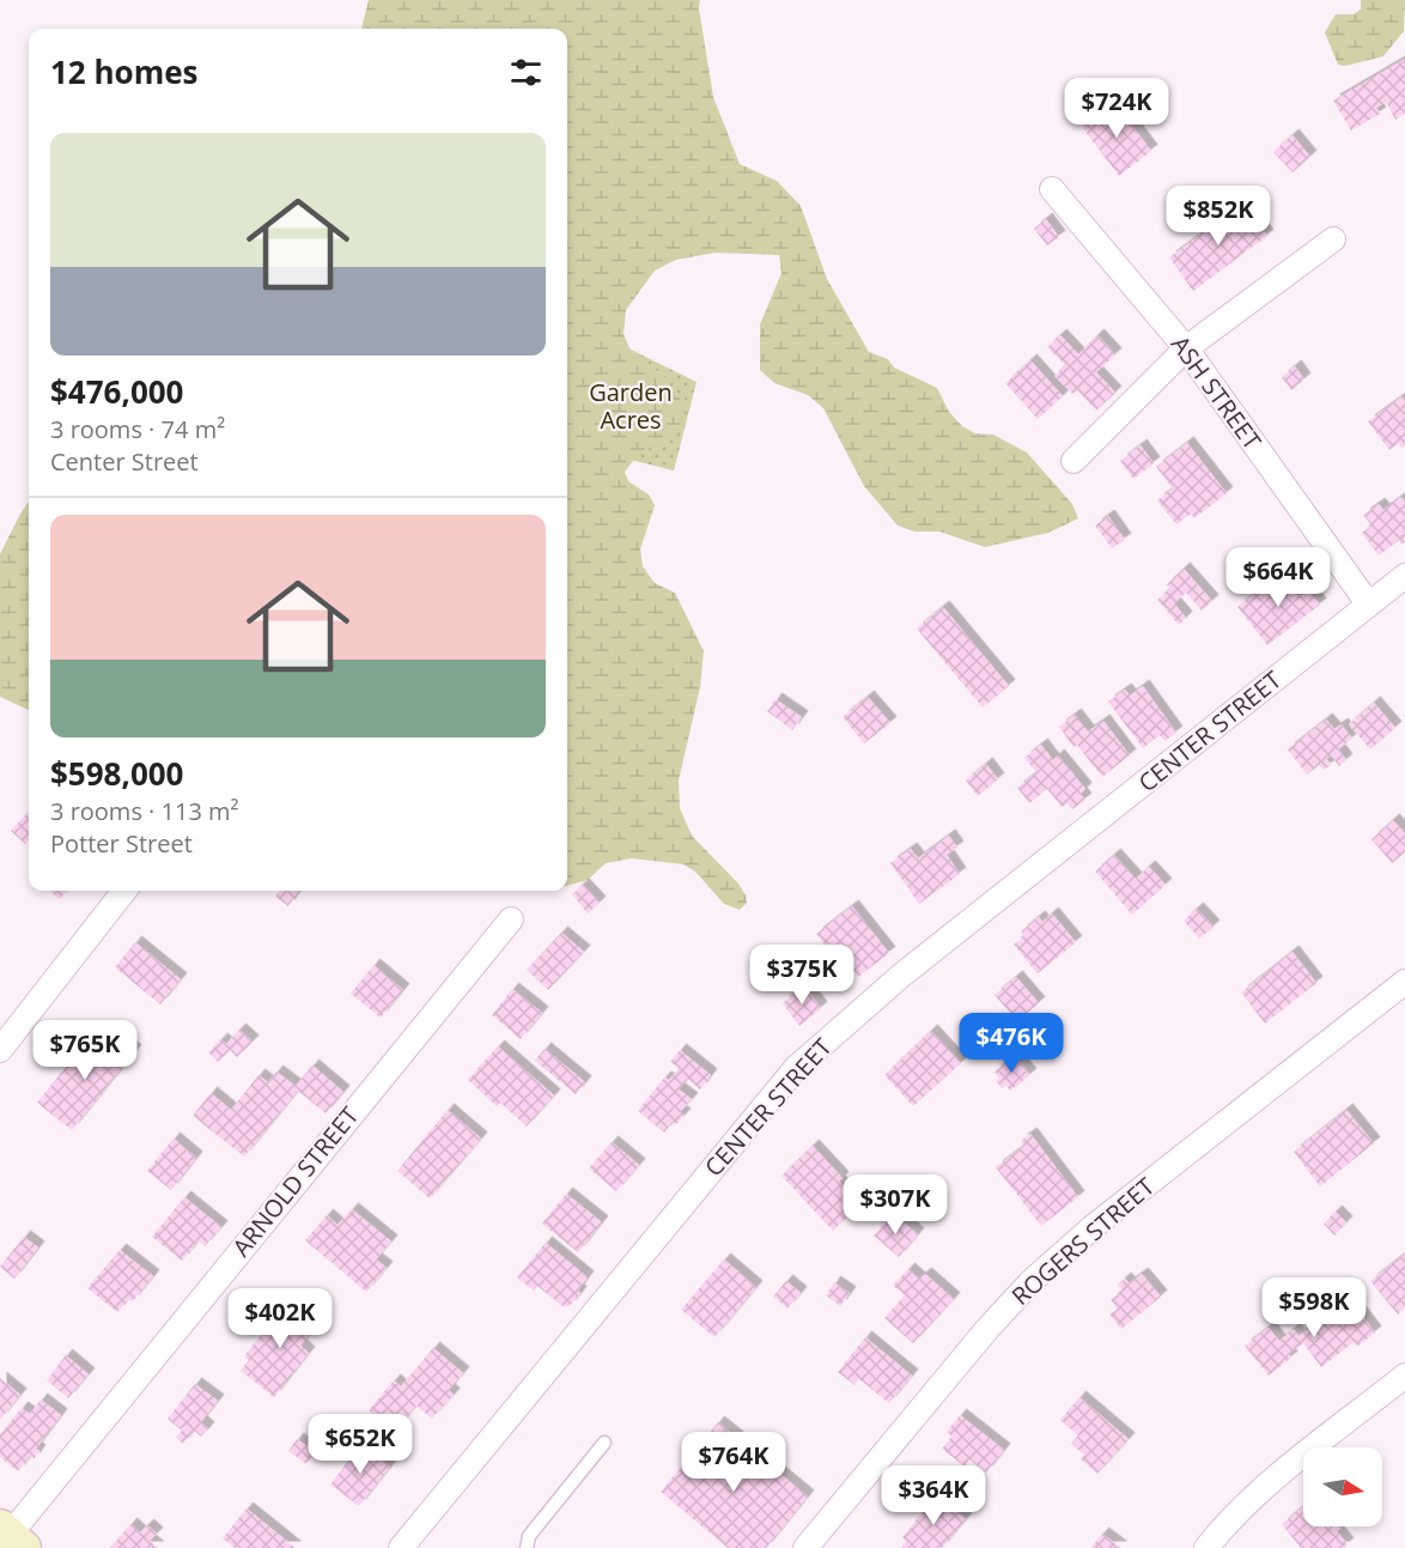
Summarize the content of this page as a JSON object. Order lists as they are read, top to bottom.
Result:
{
  "streets": {
    "street": [
      "ASH STREET",
      "CENTER STREET",
      "ARNOLD STREET",
      "ROGERS STREET"
    ]
  },
  "crossings": [
    ["ASH STREET", "CENTER STREET"]
  ],
  "parks": ["Garden Acres"],
  "north": "right",
  "page": {
    "heading": "12 homes",
    "price": [
      "$724K",
      "$852K",
      "$664K",
      "$375K",
      "$476K",
      "$765K",
      "$307K",
      "$598K",
      "$402K",
      "$652K",
      "$764K",
      "$364K"
    ],
    "list": [
      {
        "name": "$476,000",
        "note": "3 rooms · 74 m² · Center Street"
      },
      {
        "name": "$598,000",
        "note": "3 rooms · 113 m² · Potter Street"
      }
    ]
  }
}
